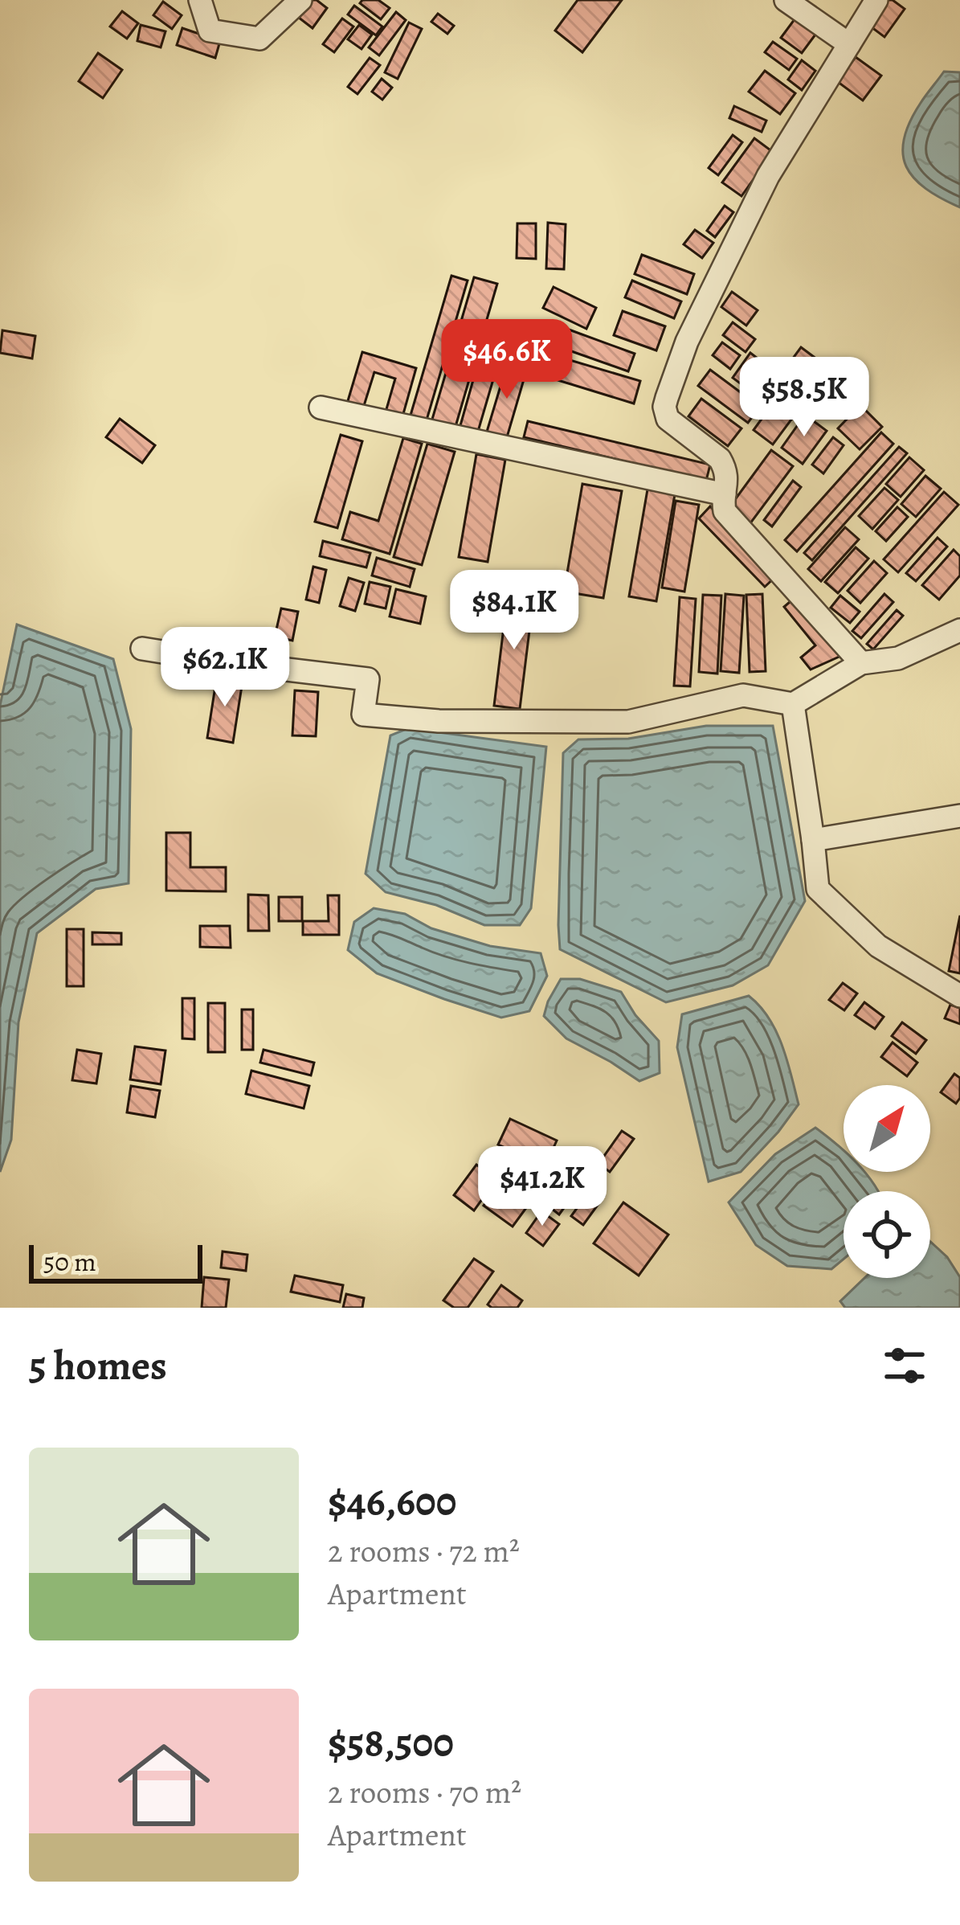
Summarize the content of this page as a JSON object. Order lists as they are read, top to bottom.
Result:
{
  "scale_bar": "50 m",
  "north": "top right",
  "page": {
    "price": [
      "$46.6K",
      "$58.5K",
      "$84.1K",
      "$62.1K",
      "$41.2K"
    ],
    "scale": "50 m",
    "heading": "5 homes",
    "list": [
      {
        "name": "$46,600",
        "note": "2 rooms · 72 m² · Apartment"
      },
      {
        "name": "$58,500",
        "note": "2 rooms · 70 m² · Apartment"
      }
    ]
  }
}
